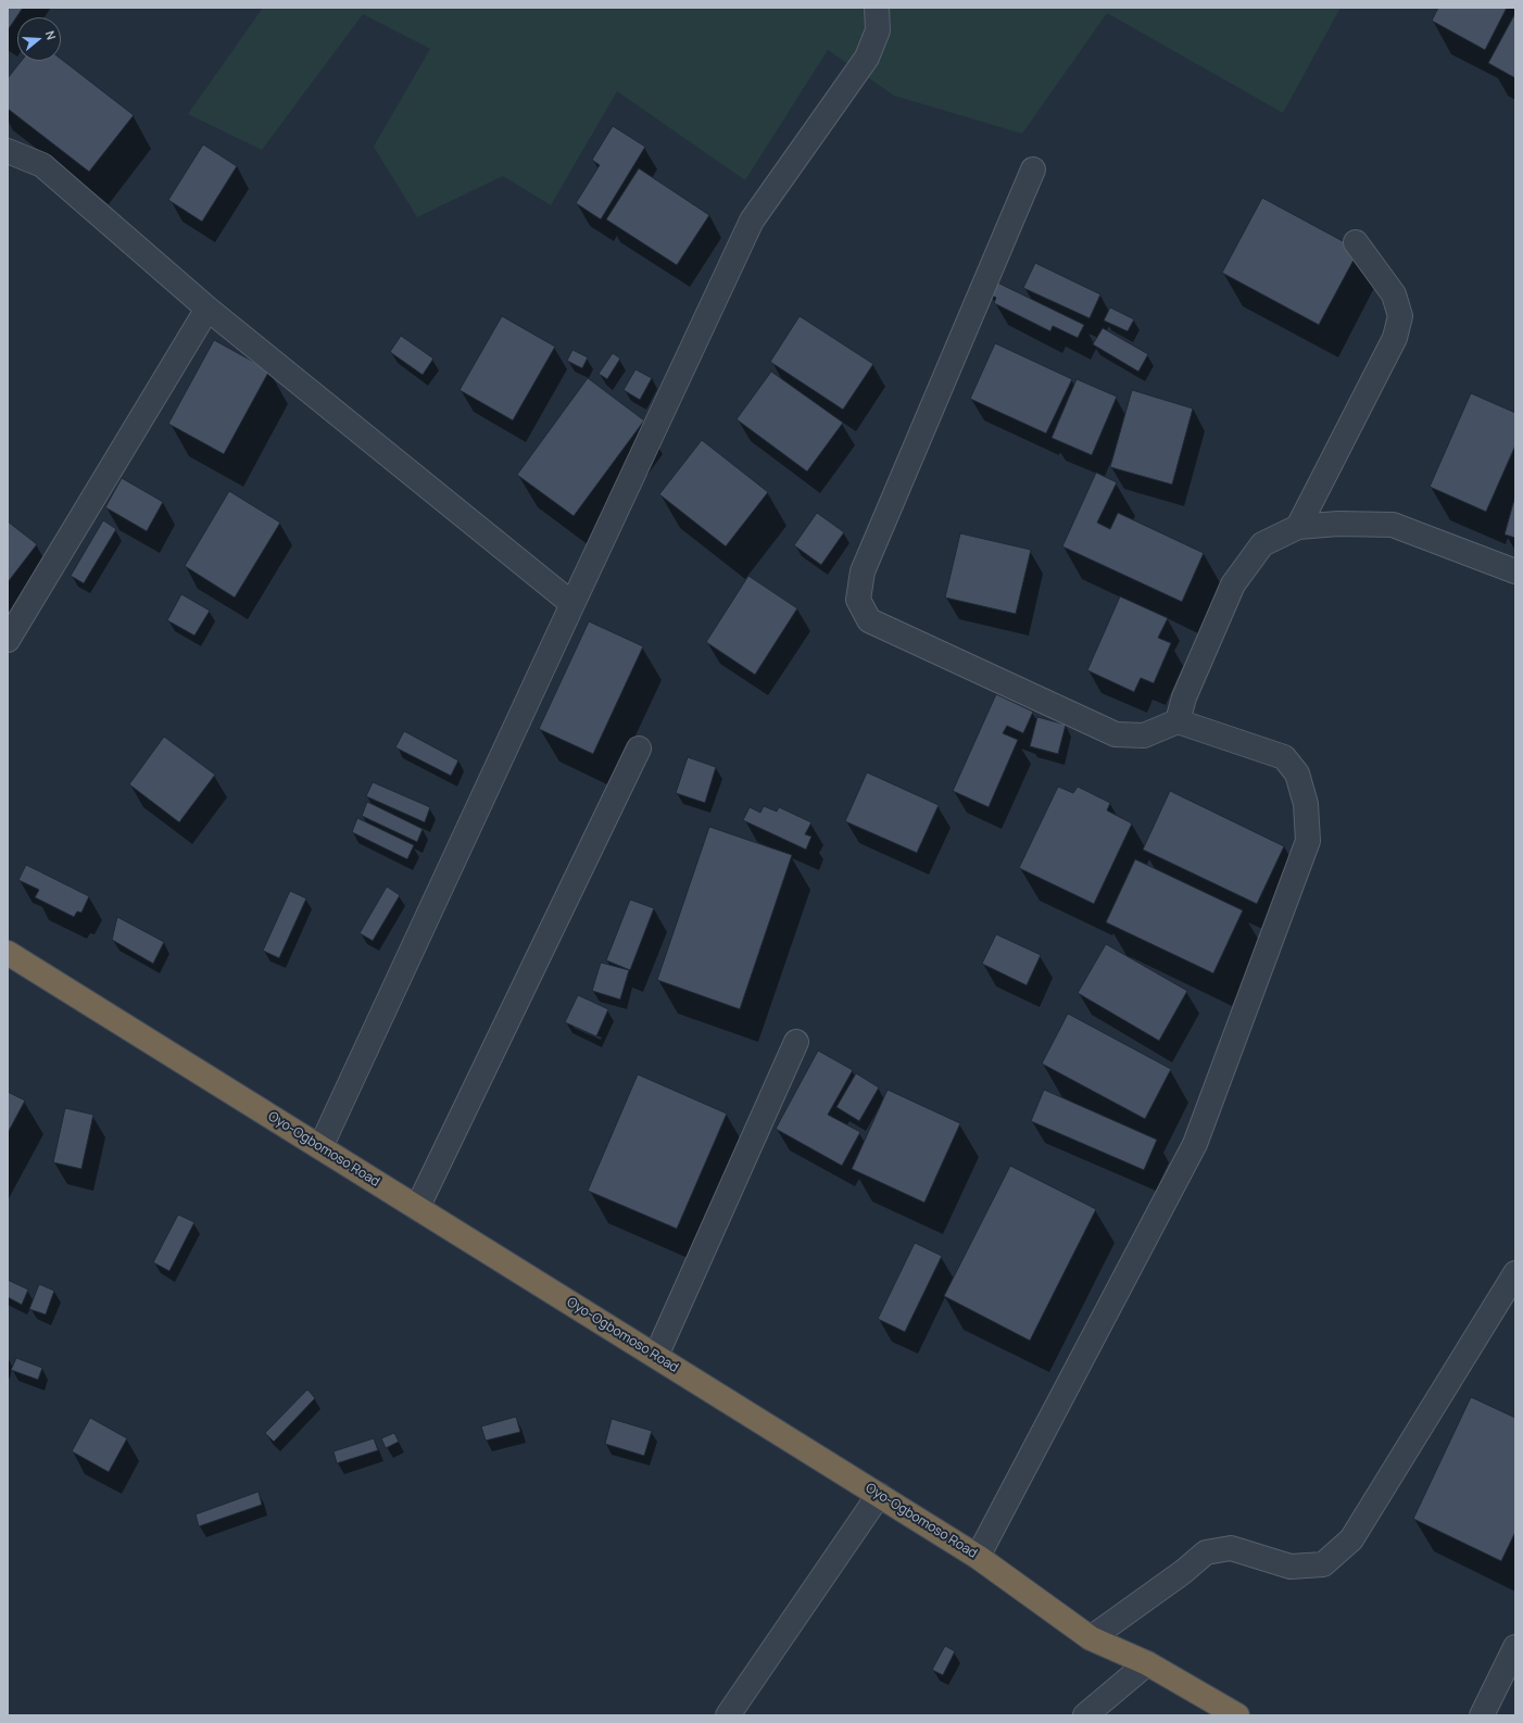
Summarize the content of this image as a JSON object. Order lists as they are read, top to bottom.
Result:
{
  "streets": {
    "highway": ["Oyo-Ogbomoso Road"]
  },
  "north": "right"
}
